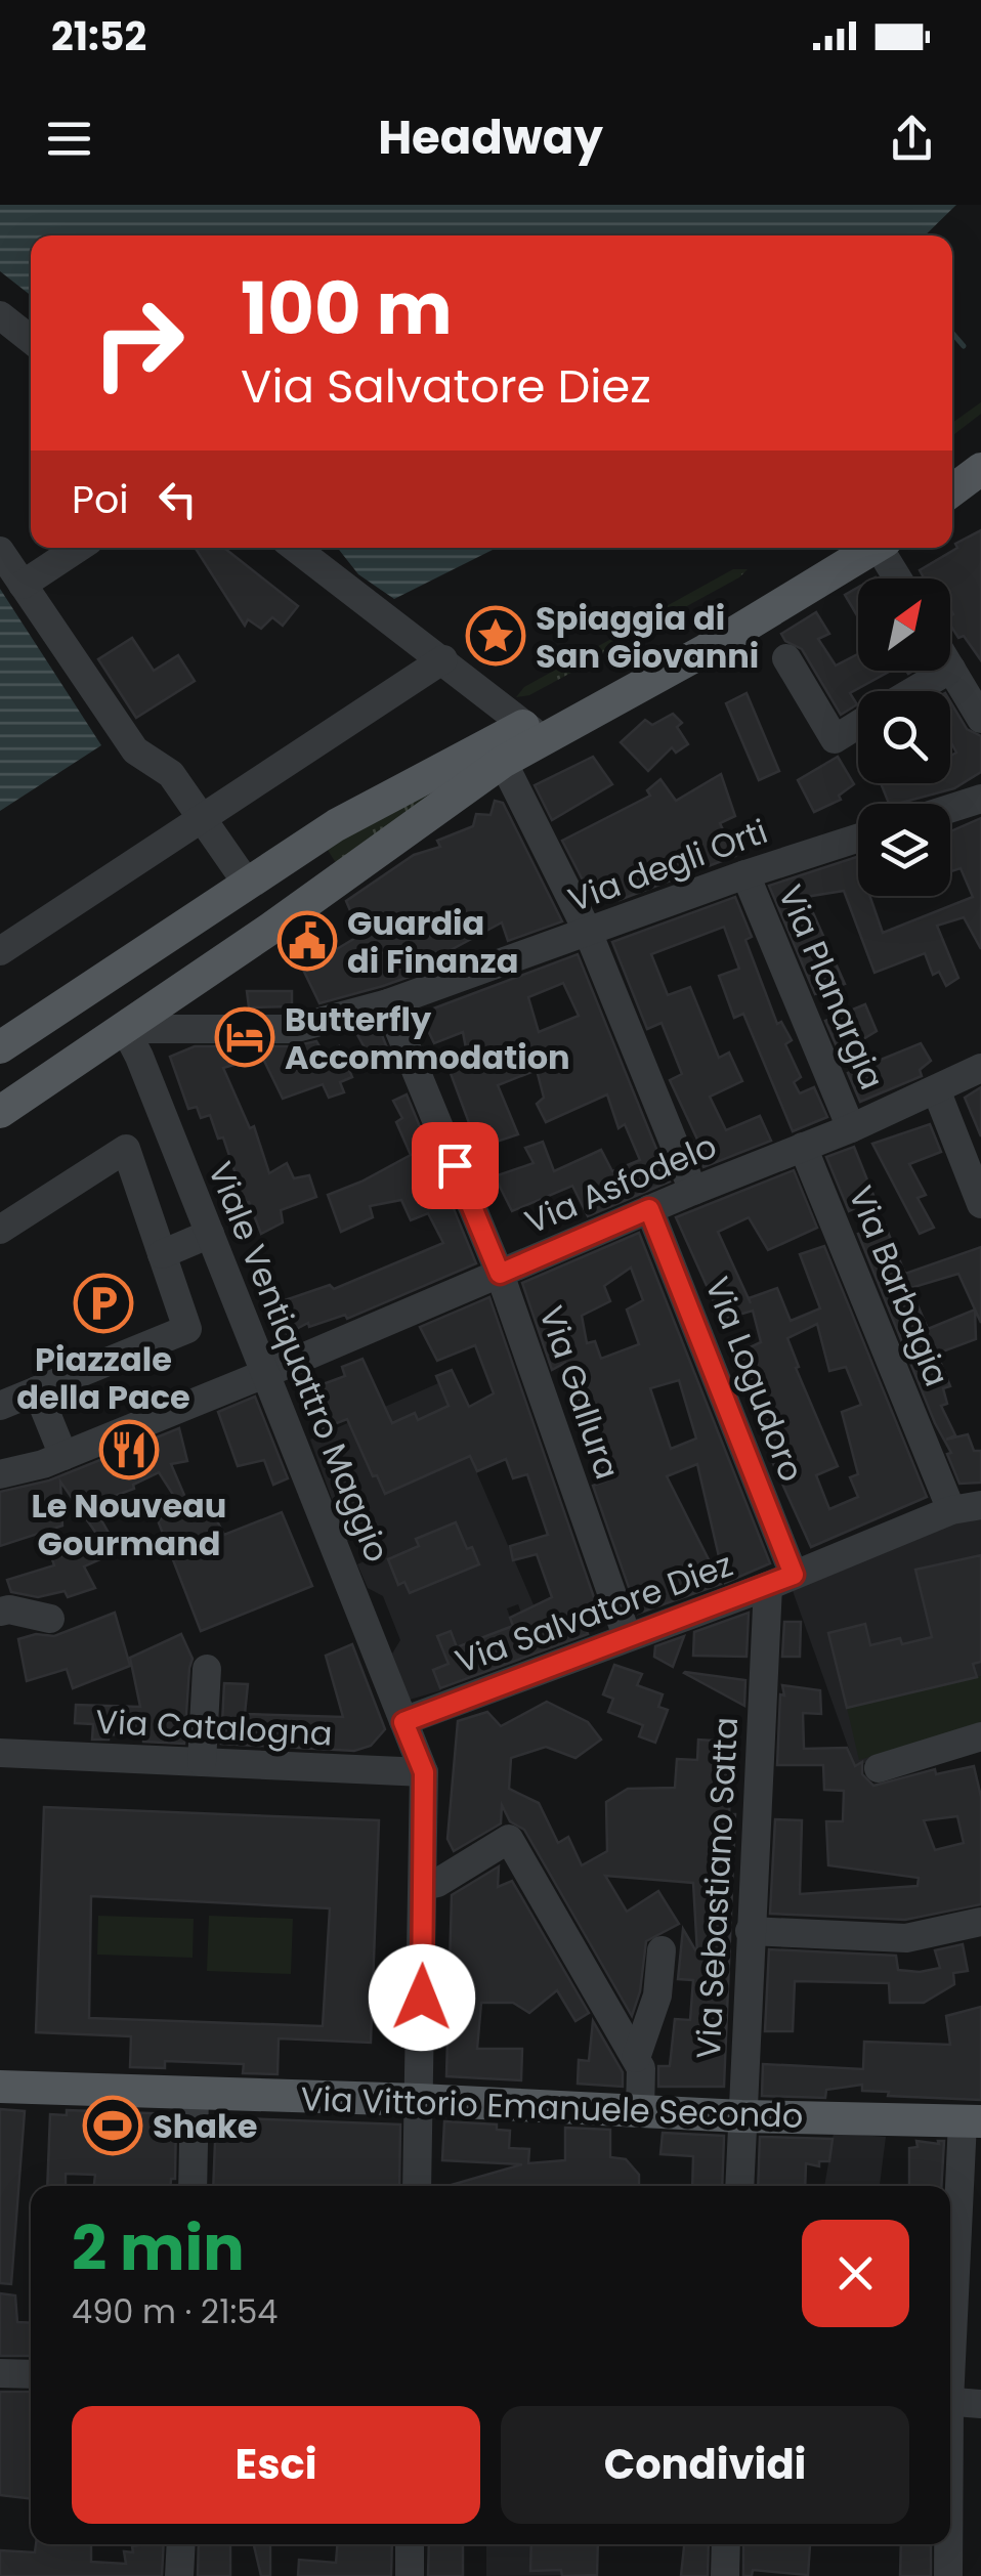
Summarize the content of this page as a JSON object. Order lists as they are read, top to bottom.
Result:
{
  "streets": {
    "main road": ["Via Vittorio Emanuele Secondo"],
    "street": [
      "Via degli Orti",
      "Via Planargia",
      "Via Asfodelo",
      "Via Barbagia",
      "Viale Ventiquattro Maggio",
      "Via Logudoro",
      "Via Gallura",
      "Via Salvatore Diez",
      "Via Catalogna",
      "Via Sebastiano Satta"
    ]
  },
  "crossings": [
    ["Via degli Orti", "Via Planargia"],
    ["Via degli Orti", "Viale Ventiquattro Maggio"],
    ["Via degli Orti", "Via Gallura"],
    ["Via Planargia", "Via Asfodelo"],
    ["Via Asfodelo", "Via Barbagia"],
    ["Via Asfodelo", "Viale Ventiquattro Maggio"],
    ["Via Asfodelo", "Via Logudoro"],
    ["Via Asfodelo", "Via Gallura"],
    ["Via Barbagia", "Via Salvatore Diez"],
    ["Viale Ventiquattro Maggio", "Via Salvatore Diez"],
    ["Viale Ventiquattro Maggio", "Via Catalogna"],
    ["Via Logudoro", "Via Salvatore Diez"],
    ["Via Logudoro", "Via Sebastiano Satta"],
    ["Via Gallura", "Via Salvatore Diez"],
    ["Via Salvatore Diez", "Via Sebastiano Satta"],
    ["Via Sebastiano Satta", "Via Vittorio Emanuele Secondo"]
  ],
  "places": {
    "place": ["Spiaggia di San Giovanni"],
    "public building": ["Guardia di Finanza"],
    "hotel": ["Butterfly Accommodation"],
    "parking": ["Piazzale della Pace"],
    "restaurant": ["Le Nouveau Gourmand"],
    "sports": ["Shake"]
  },
  "north": "top right",
  "page": {
    "status": "21:52",
    "header": "Headway",
    "turn": ["100 m", "Via Salvatore Diez"],
    "then": "Poi",
    "heading": ["2 min", "490 m · 21:54"],
    "buttons": ["Esci", "Condividi"]
  }
}
